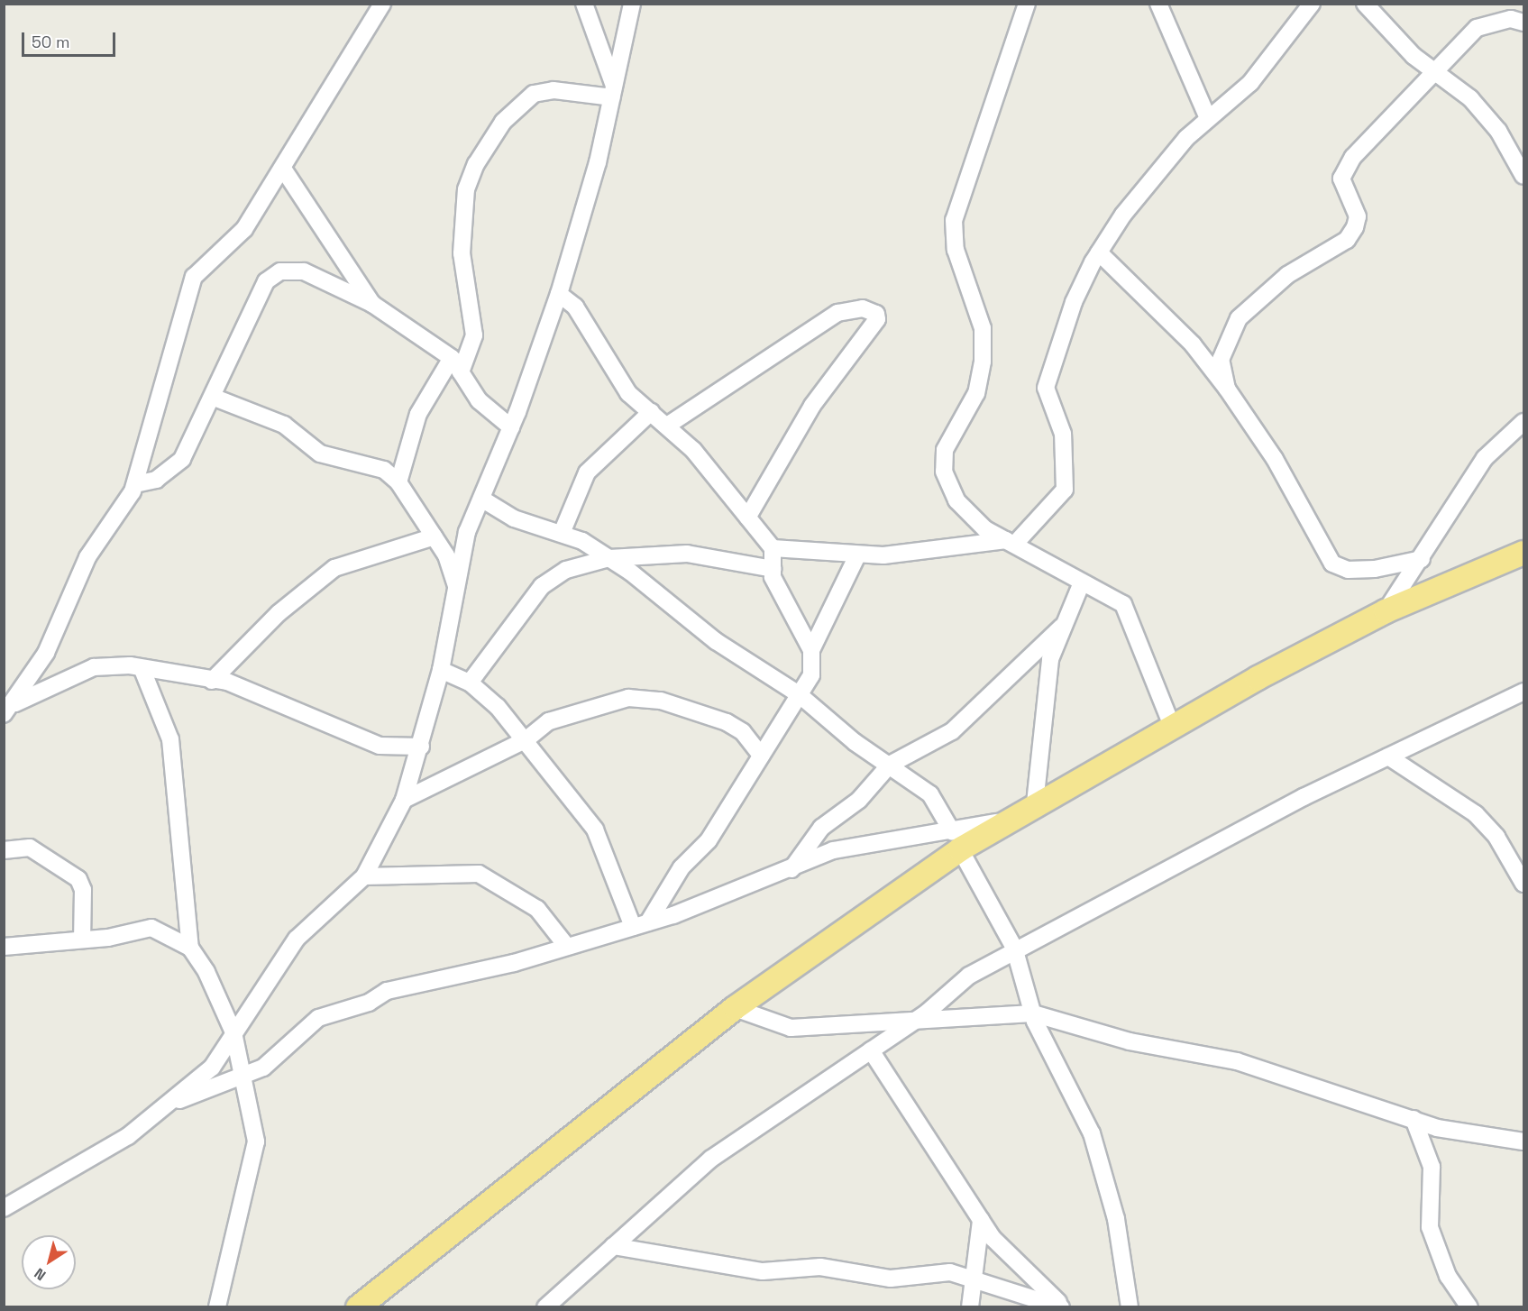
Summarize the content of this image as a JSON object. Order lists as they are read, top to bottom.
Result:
{
  "scale_bar": "50 m",
  "north": "bottom left"
}
